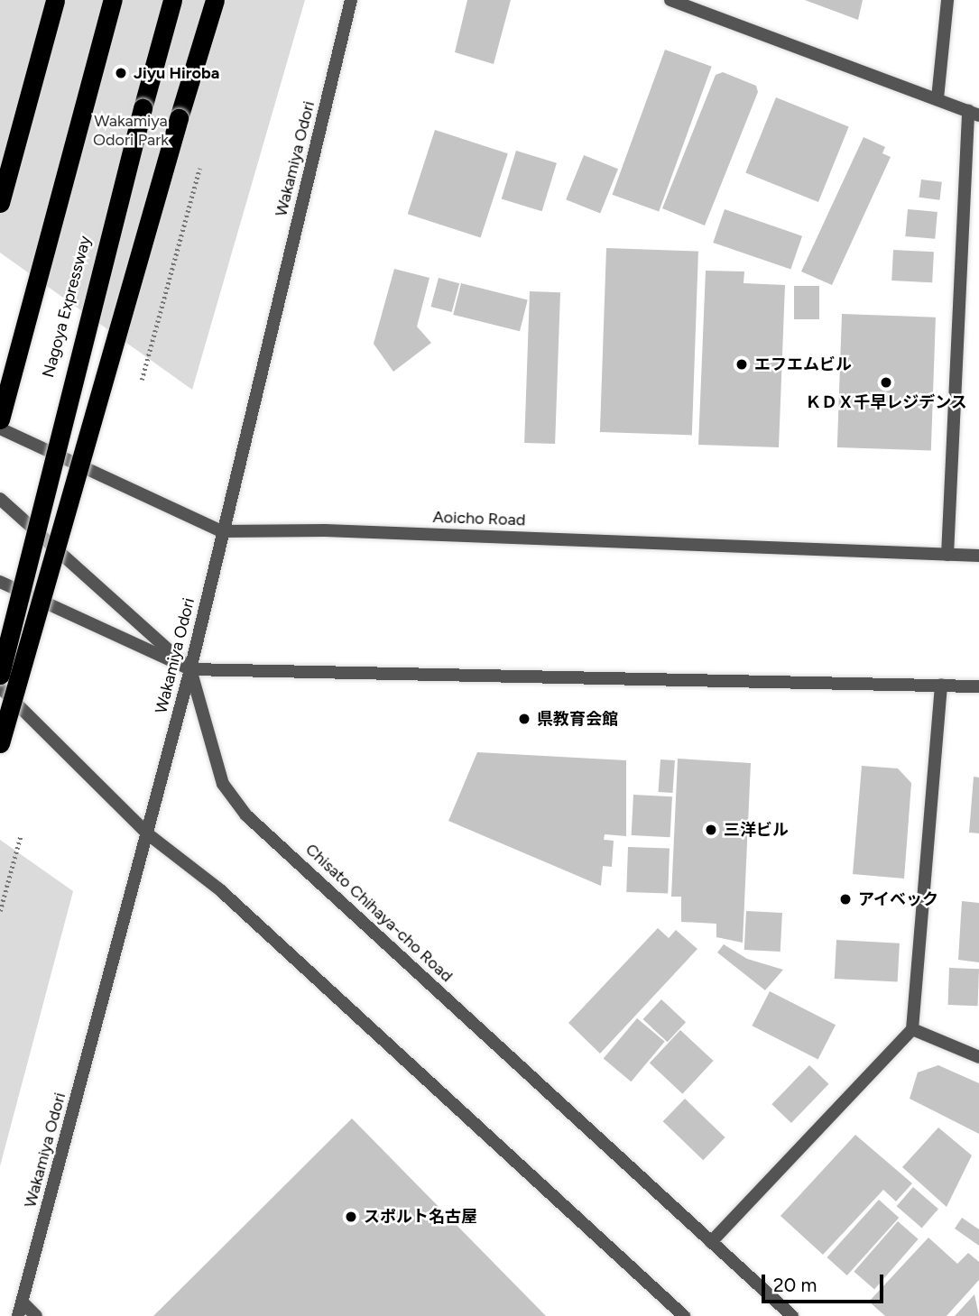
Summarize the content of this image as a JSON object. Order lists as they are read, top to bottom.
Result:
{
  "streets": {
    "highway": ["Nagoya Expressway"],
    "street": ["Wakamiya Odori", "Aoicho Road", "Chisato Chihaya-cho Road"]
  },
  "crossings": [
    ["Wakamiya Odori", "Aoicho Road"],
    ["Wakamiya Odori", "Chisato Chihaya-cho Road"]
  ],
  "parks": ["Wakamiya Odori Park"],
  "places": [
    "Jiyu Hiroba",
    "エフエムビル",
    "ＫＤＸ千早レジデンス",
    "県教育会館",
    "三洋ビル",
    "アイベック",
    "スポルト名古屋"
  ],
  "scale_bar": "20 m"
}
